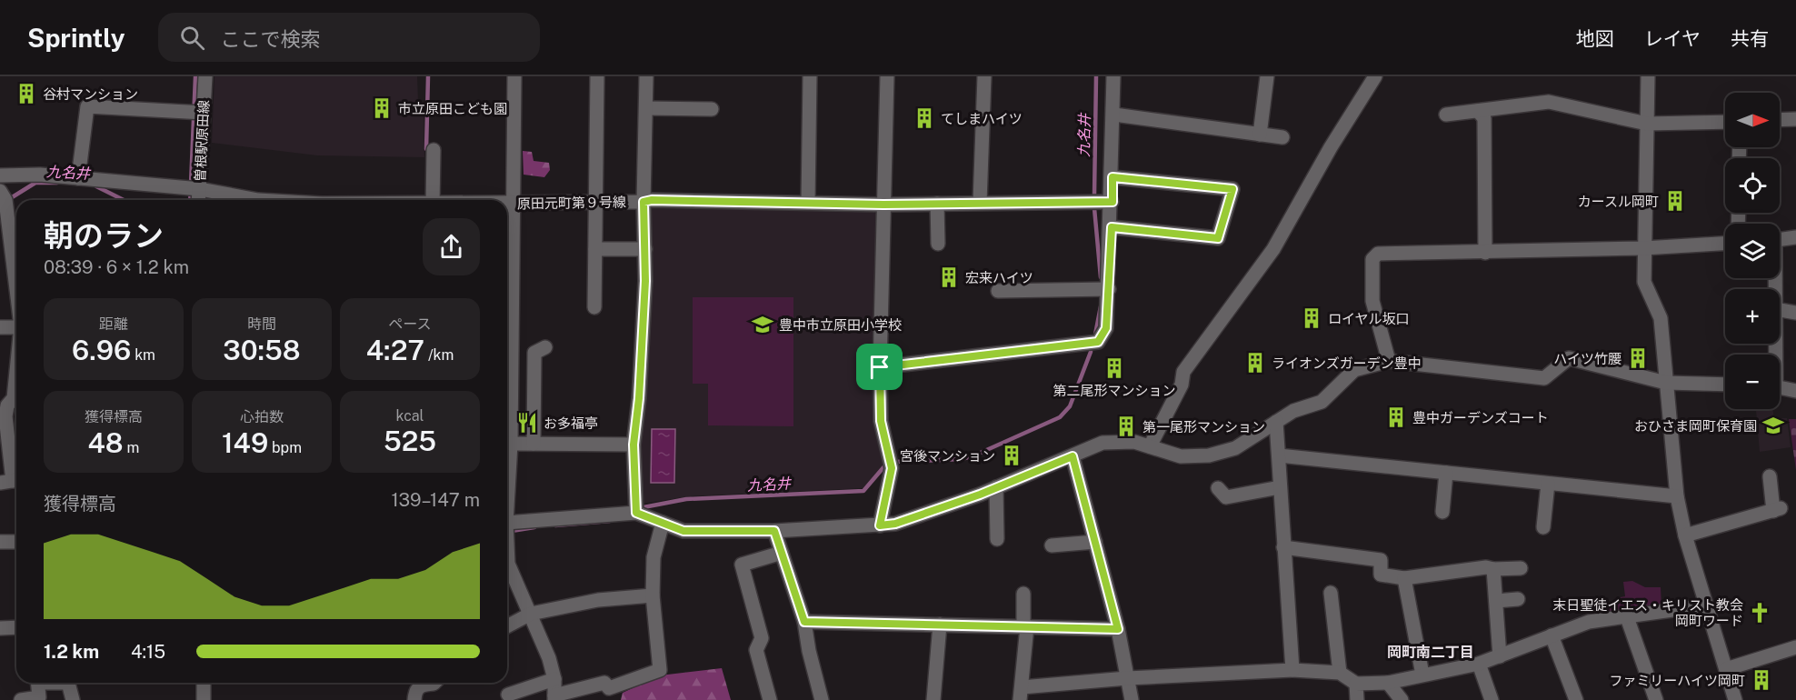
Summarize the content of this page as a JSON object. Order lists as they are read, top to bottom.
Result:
{
  "streets": {
    "street": ["曽根駅原田線", "原田元町第９号線"]
  },
  "crossings": [
    ["曽根駅原田線", "原田元町第９号線"]
  ],
  "districts": ["岡町南二丁目"],
  "water": ["九名井"],
  "places": {
    "building": [
      "谷村マンション",
      "市立原田こども園",
      "てしまハイツ",
      "カースル岡町",
      "宏来ハイツ",
      "ロイヤル坂口",
      "ハイツ竹腰",
      "ライオンズガーデン豊中",
      "第二尾形マンション",
      "豊中ガーデンズコート",
      "第一尾形マンション",
      "宮後マンション",
      "ファミリーハイツ岡町"
    ],
    "school or university": ["豊中市立原田小学校", "おひさま岡町保育園"],
    "restaurant": ["お多福亭"],
    "church": ["末日聖徒イエス・キリスト教会 岡町ワード"]
  },
  "north": "right",
  "page": {
    "header": "Sprintly",
    "search": "ここで検索",
    "nav": ["地図", "レイヤ", "共有"],
    "map_buttons": ["+", "−"],
    "heading": ["朝のラン", "08:39 · 6 × 1.2 km"],
    "stats": [
      ["距離", "6.96 km"],
      ["時間", "30:58"],
      ["ペース", "4:27 /km"],
      ["獲得標高", "48 m"],
      ["心拍数", "149 bpm"],
      ["kcal", "525"]
    ],
    "chart": ["獲得標高", "139–147 m"],
    "list": [
      {
        "name": "1.2 km",
        "note": "4:15"
      }
    ]
  }
}
